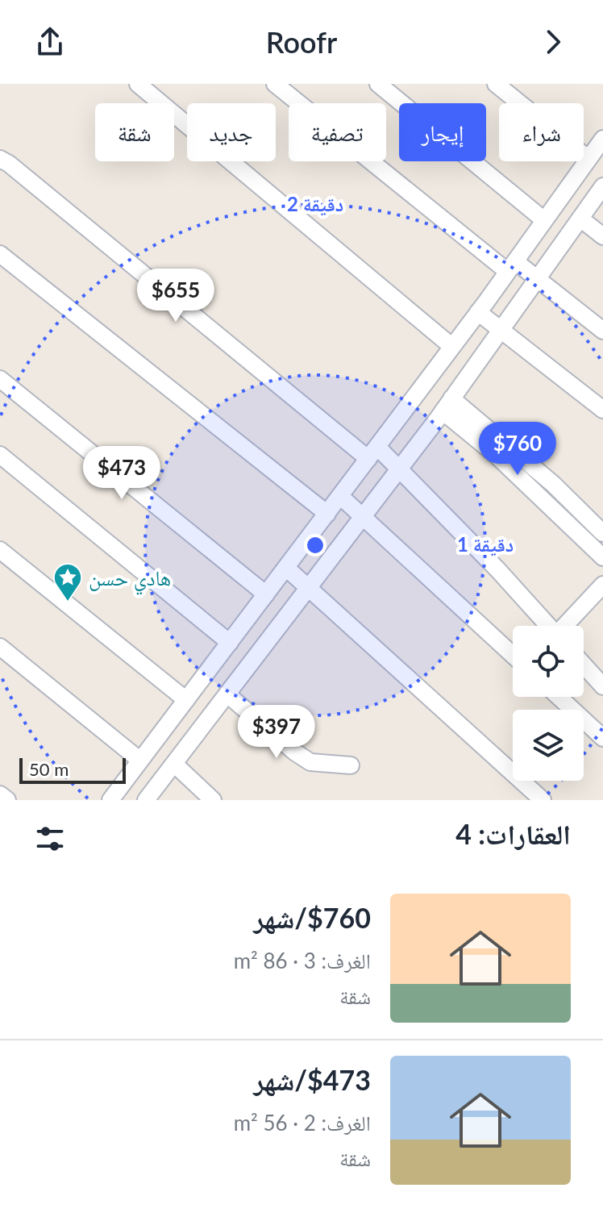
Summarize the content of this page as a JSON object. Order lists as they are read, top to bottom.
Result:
{
  "places": {
    "place": ["هادي حسن"]
  },
  "scale_bar": "50 m",
  "page": {
    "header": "Roofr",
    "chip": [
      "شراء",
      "إيجار",
      "تصفية",
      "جديد",
      "شقة"
    ],
    "price": [
      "$655",
      "$760",
      "$473",
      "$397"
    ],
    "scale": "50 m",
    "heading": "العقارات: 4",
    "list": [
      {
        "name": "$760/شهر",
        "note": "الغرف: 3 · 86 m² · شقة"
      },
      {
        "name": "$473/شهر",
        "note": "الغرف: 2 · 56 m² · شقة"
      }
    ]
  },
  "rings": ["2 دقيقة", "1 دقيقة"]
}
